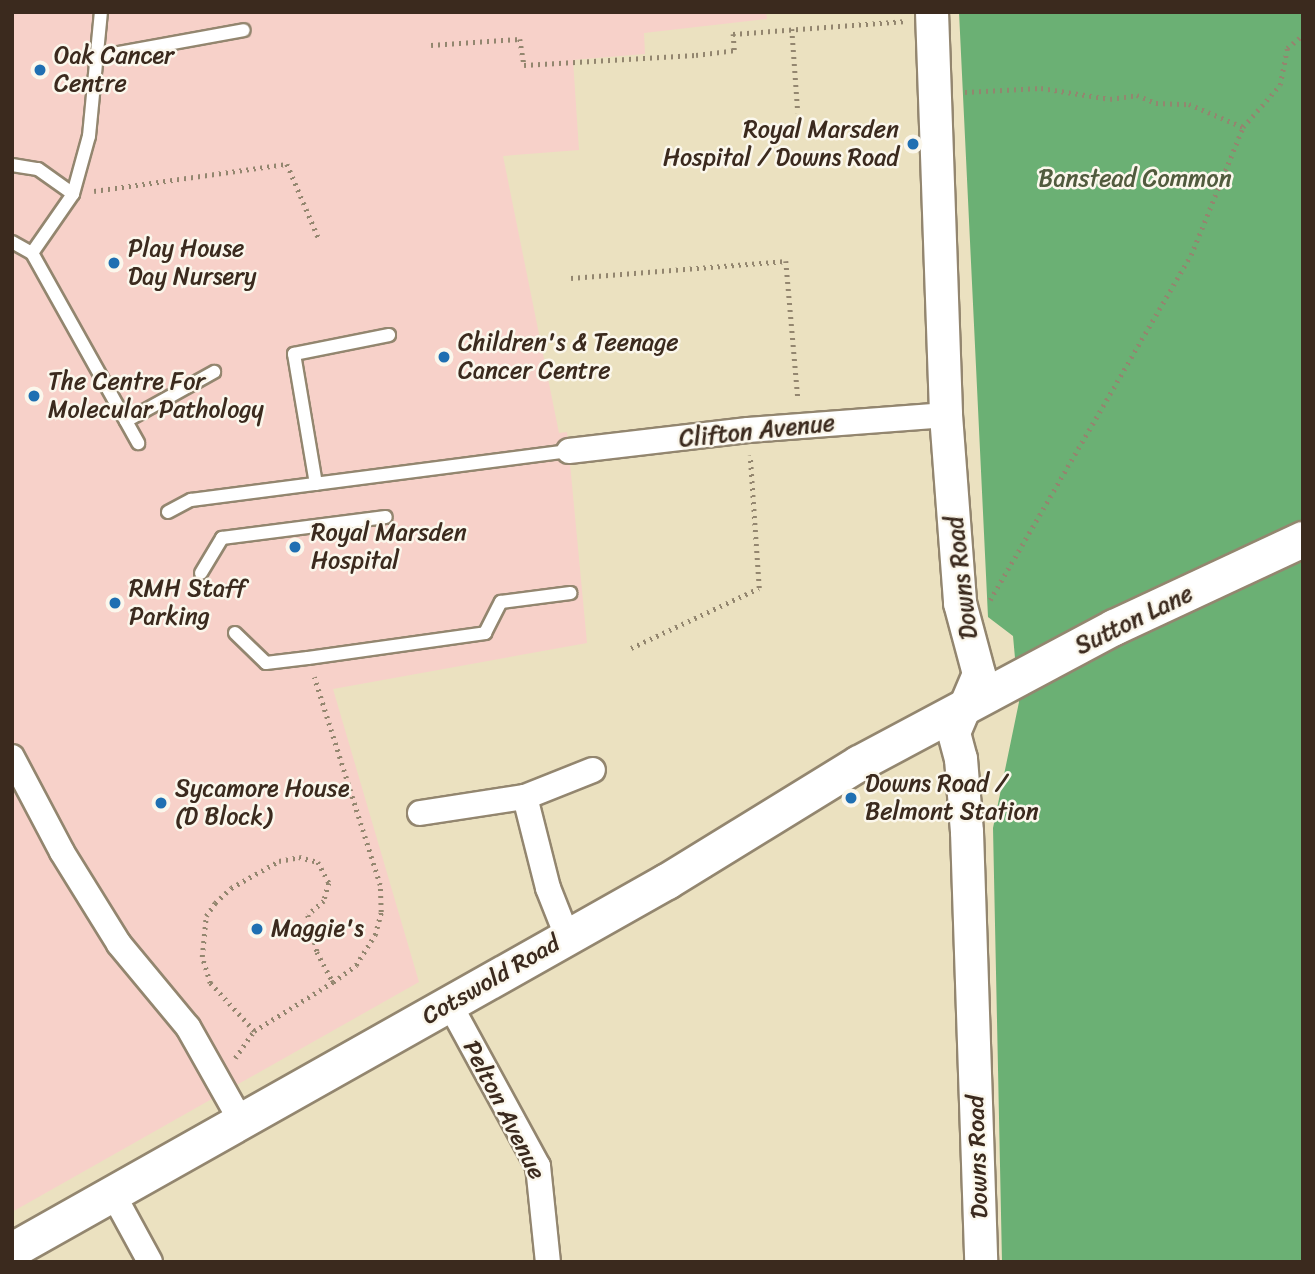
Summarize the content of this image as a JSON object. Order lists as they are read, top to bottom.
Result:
{
  "streets": {
    "main road": ["Sutton Lane", "Cotswold Road"],
    "street": ["Clifton Avenue", "Downs Road", "Pelton Avenue"]
  },
  "crossings": [
    ["Clifton Avenue", "Downs Road"],
    ["Downs Road", "Sutton Lane"],
    ["Downs Road", "Cotswold Road"],
    ["Sutton Lane", "Cotswold Road"],
    ["Cotswold Road", "Pelton Avenue"]
  ],
  "parks": ["Banstead Common"],
  "places": [
    "Oak Cancer Centre",
    "Royal Marsden Hospital / Downs Road",
    "Play House Day Nursery",
    "Children's & Teenage Cancer Centre",
    "The Centre For Molecular Pathology",
    "Royal Marsden Hospital",
    "RMH Staff Parking",
    "Downs Road / Belmont Station",
    "Sycamore House (D Block)",
    "Maggie's"
  ]
}
